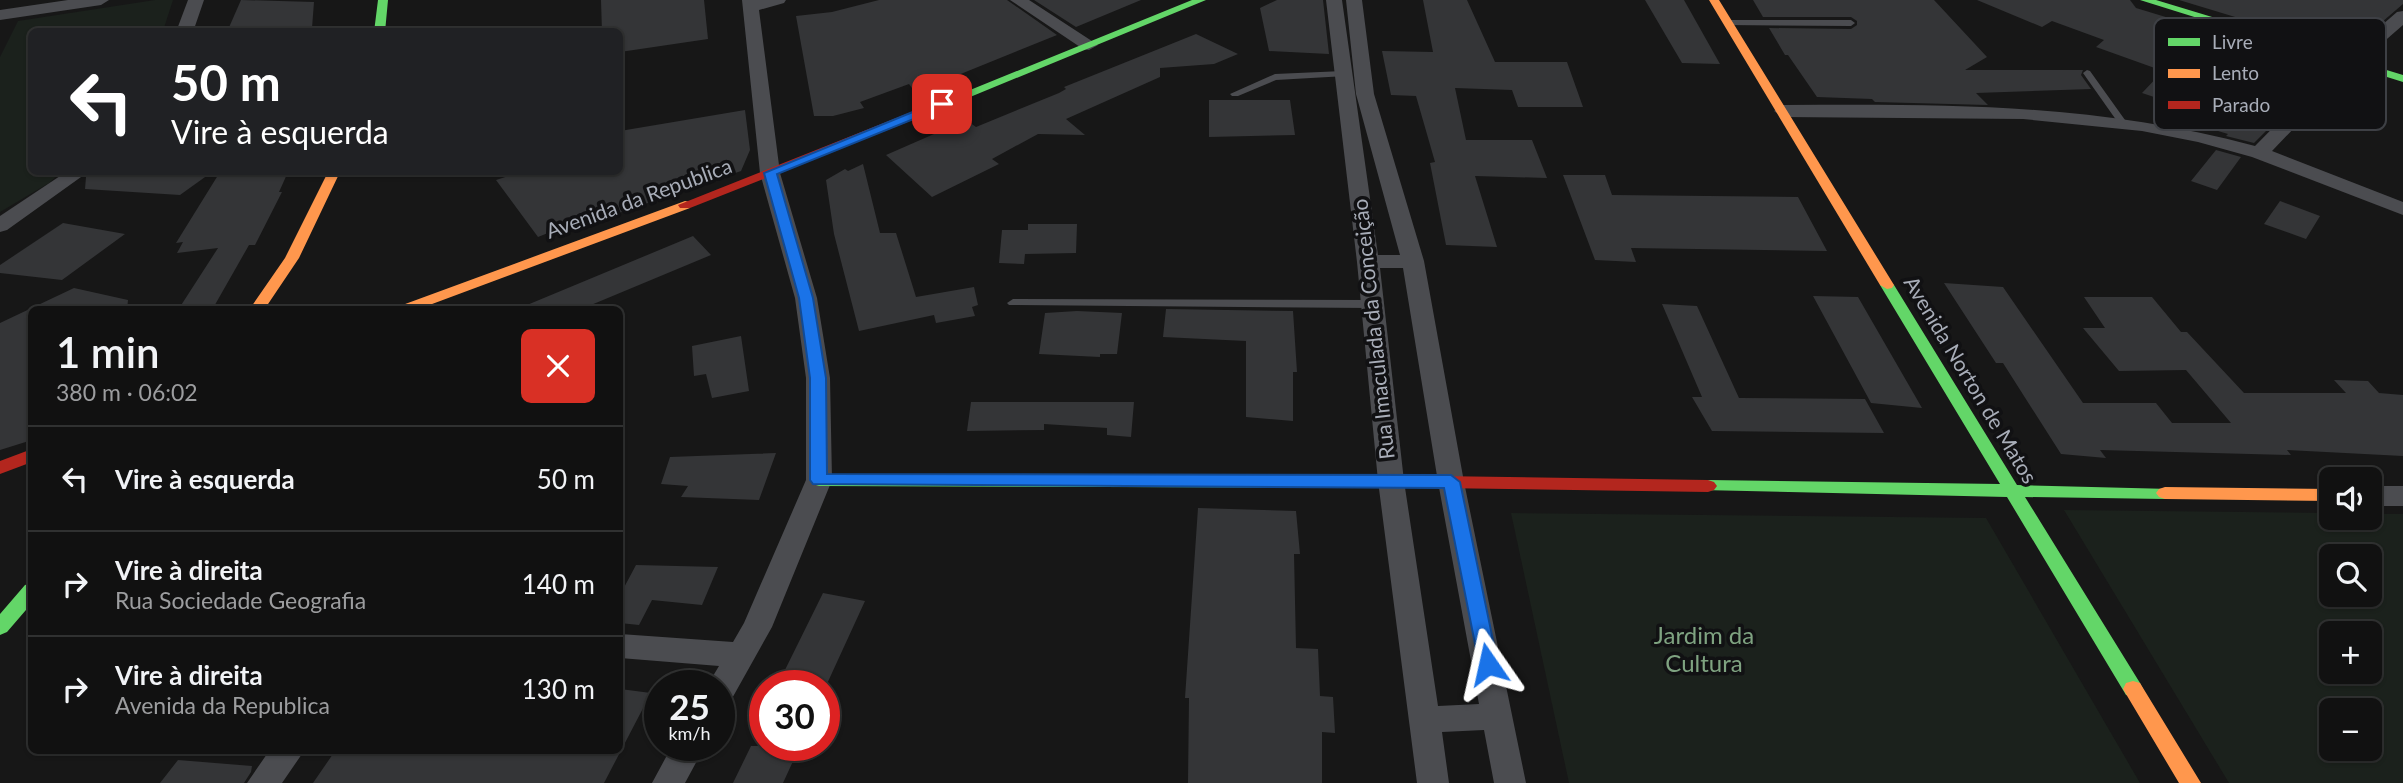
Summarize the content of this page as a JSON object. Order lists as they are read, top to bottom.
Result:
{
  "streets": {
    "main road": ["Avenida da Republica", "Avenida Norton de Matos"],
    "street": ["Rua Imaculada da Conceição"]
  },
  "parks": ["Jardim da Cultura"],
  "legend": ["Livre", "Lento", "Parado"],
  "page": {
    "turn": ["50 m", "Vire à esquerda"],
    "heading": ["1 min", "380 m · 06:02"],
    "list": [
      {
        "name": "Vire à esquerda",
        "value": "50 m"
      },
      {
        "name": "Vire à direita",
        "note": "Rua Sociedade Geografia",
        "value": "140 m"
      },
      {
        "name": "Vire à direita",
        "note": "Avenida da Republica",
        "value": "130 m"
      }
    ],
    "map_buttons": ["+", "−"],
    "speed": "25 km/h",
    "limit": "30"
  }
}
